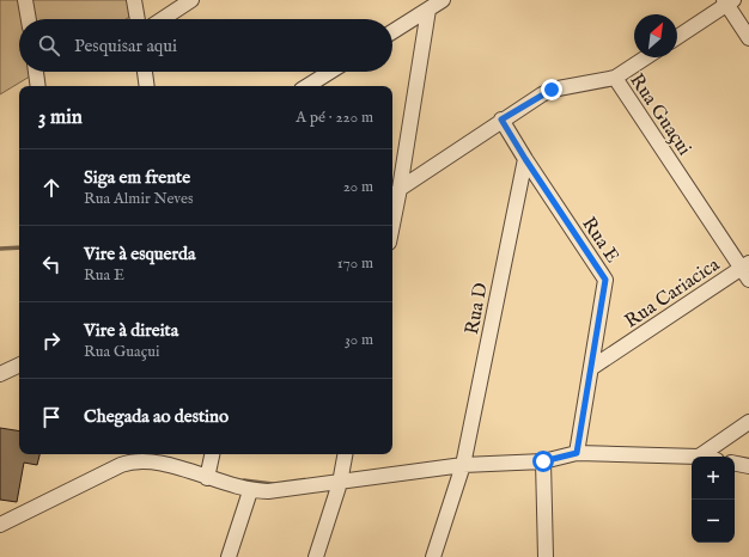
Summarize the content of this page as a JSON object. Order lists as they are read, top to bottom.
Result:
{
  "streets": {
    "street": [
      "Rua Guaçui",
      "Rua E",
      "Rua Cariacica",
      "Rua D"
    ]
  },
  "crossings": [
    ["Rua Guaçui", "Rua E"],
    ["Rua Guaçui", "Rua Cariacica"],
    ["Rua E", "Rua Cariacica"],
    ["Rua E", "Rua D"]
  ],
  "north": "top right",
  "page": {
    "search": "Pesquisar aqui",
    "heading": ["3 min", "A pé · 220 m"],
    "list": [
      ["Siga em frente", "Rua Almir Neves", "20 m"],
      ["Vire à esquerda", "Rua E", "170 m"],
      ["Vire à direita", "Rua Guaçui", "30 m"],
      "Chegada ao destino"
    ],
    "map_buttons": ["+", "−"]
  }
}
